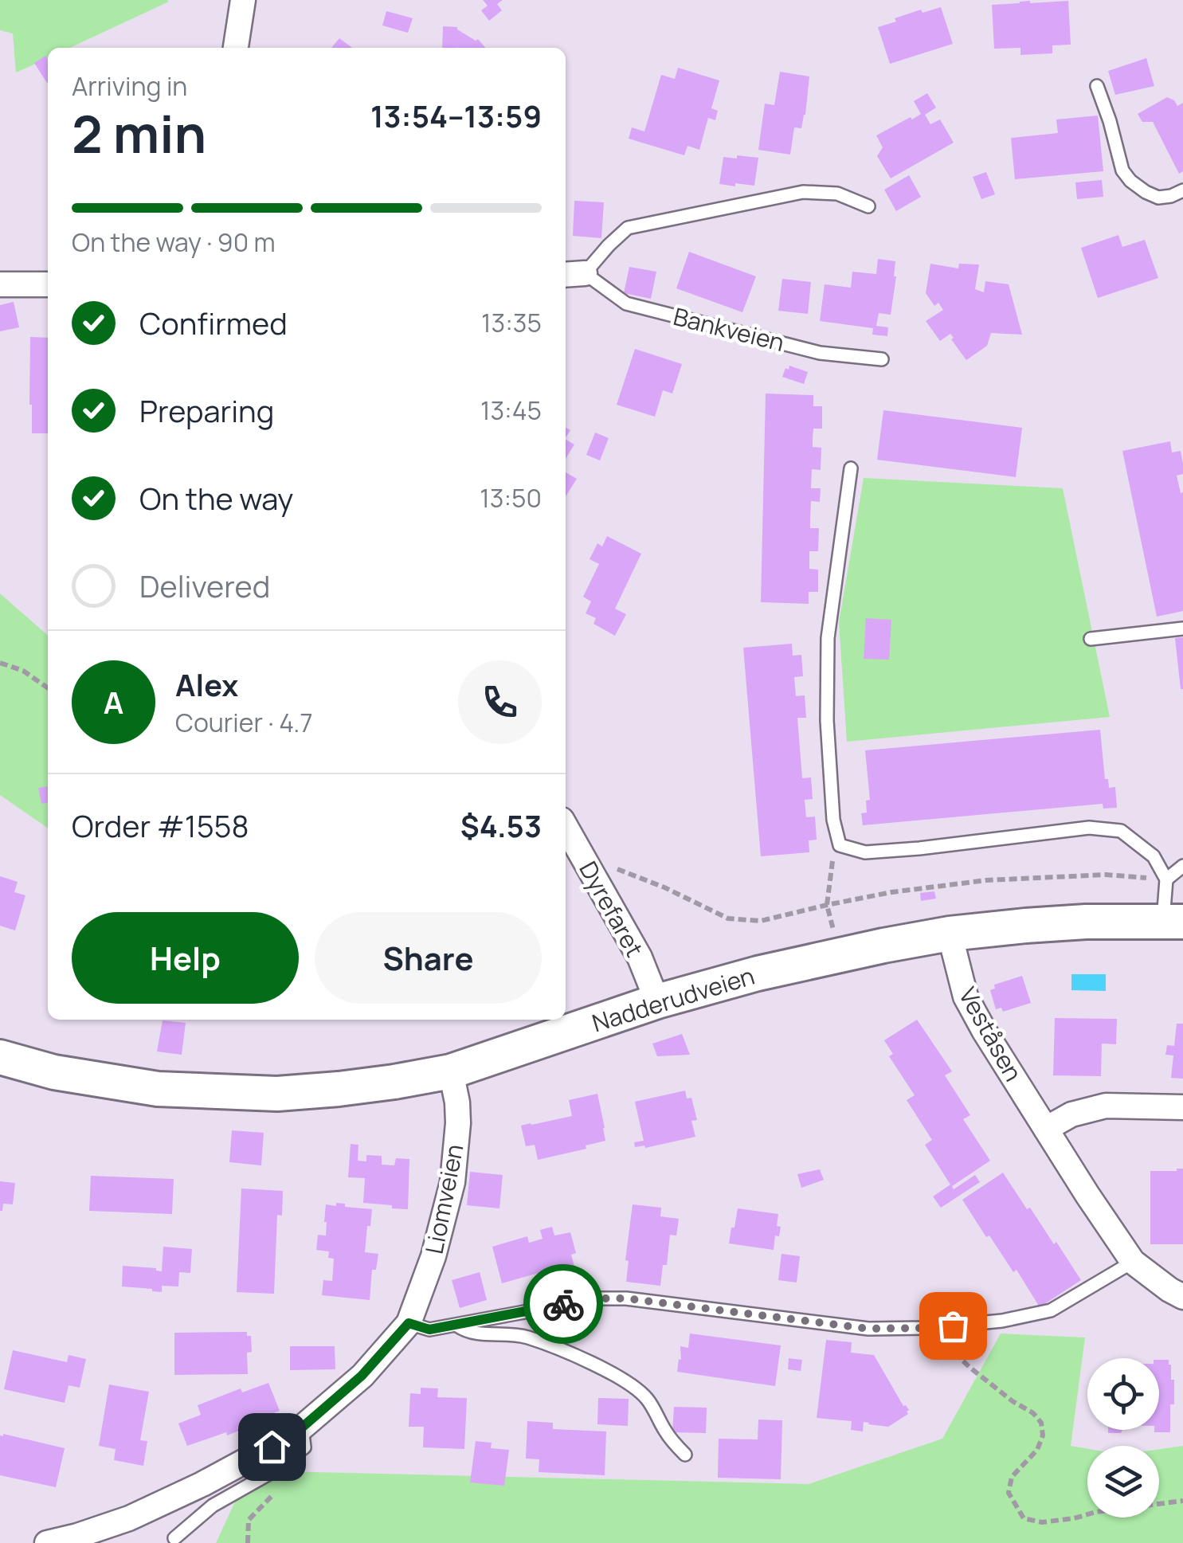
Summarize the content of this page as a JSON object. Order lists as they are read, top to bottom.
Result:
{
  "streets": {
    "main road": ["Nadderudveien"],
    "street": ["Dyrefaret", "Veståsen", "Liomveien"],
    "lane": ["Bankveien"]
  },
  "crossings": [
    ["Dyrefaret", "Nadderudveien"],
    ["Nadderudveien", "Veståsen"],
    ["Nadderudveien", "Liomveien"]
  ],
  "page": {
    "heading": ["2 min", "Arriving in", "13:54–13:59"],
    "panel": [
      "Alex",
      "Courier · 4.7",
      "Order #1558",
      "$4.53"
    ],
    "bar": "On the way · 90 m",
    "list": [
      ["Confirmed", "13:35"],
      ["Preparing", "13:45"],
      ["On the way", "13:50"],
      "Delivered"
    ],
    "round": "A",
    "buttons": ["Help", "Share"]
  }
}
